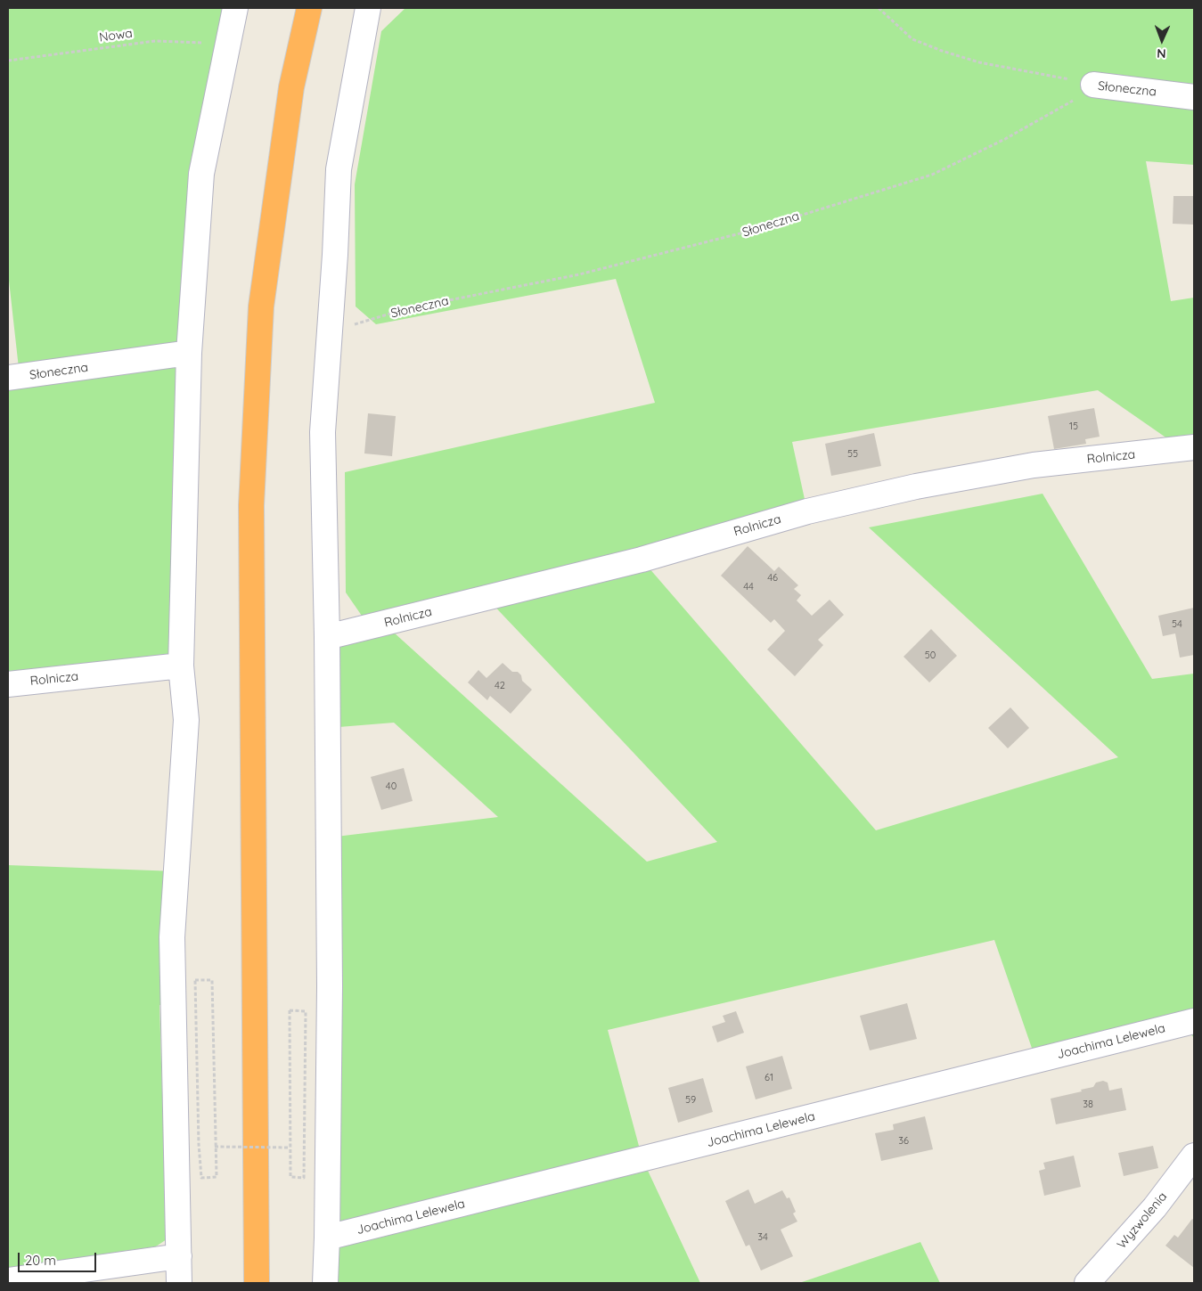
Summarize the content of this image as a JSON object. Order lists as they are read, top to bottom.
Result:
{
  "streets": {
    "street": [
      "Słoneczna",
      "Rolnicza",
      "Joachima Lelewela",
      "Wyzwolenia"
    ],
    "path": ["Nowa"]
  },
  "house_numbers": [
    "15",
    "55",
    "46",
    "44",
    "54",
    "50",
    "42",
    "40",
    "61",
    "59",
    "38",
    "36",
    "34"
  ],
  "scale_bar": "20 m",
  "north": "bottom"
}
